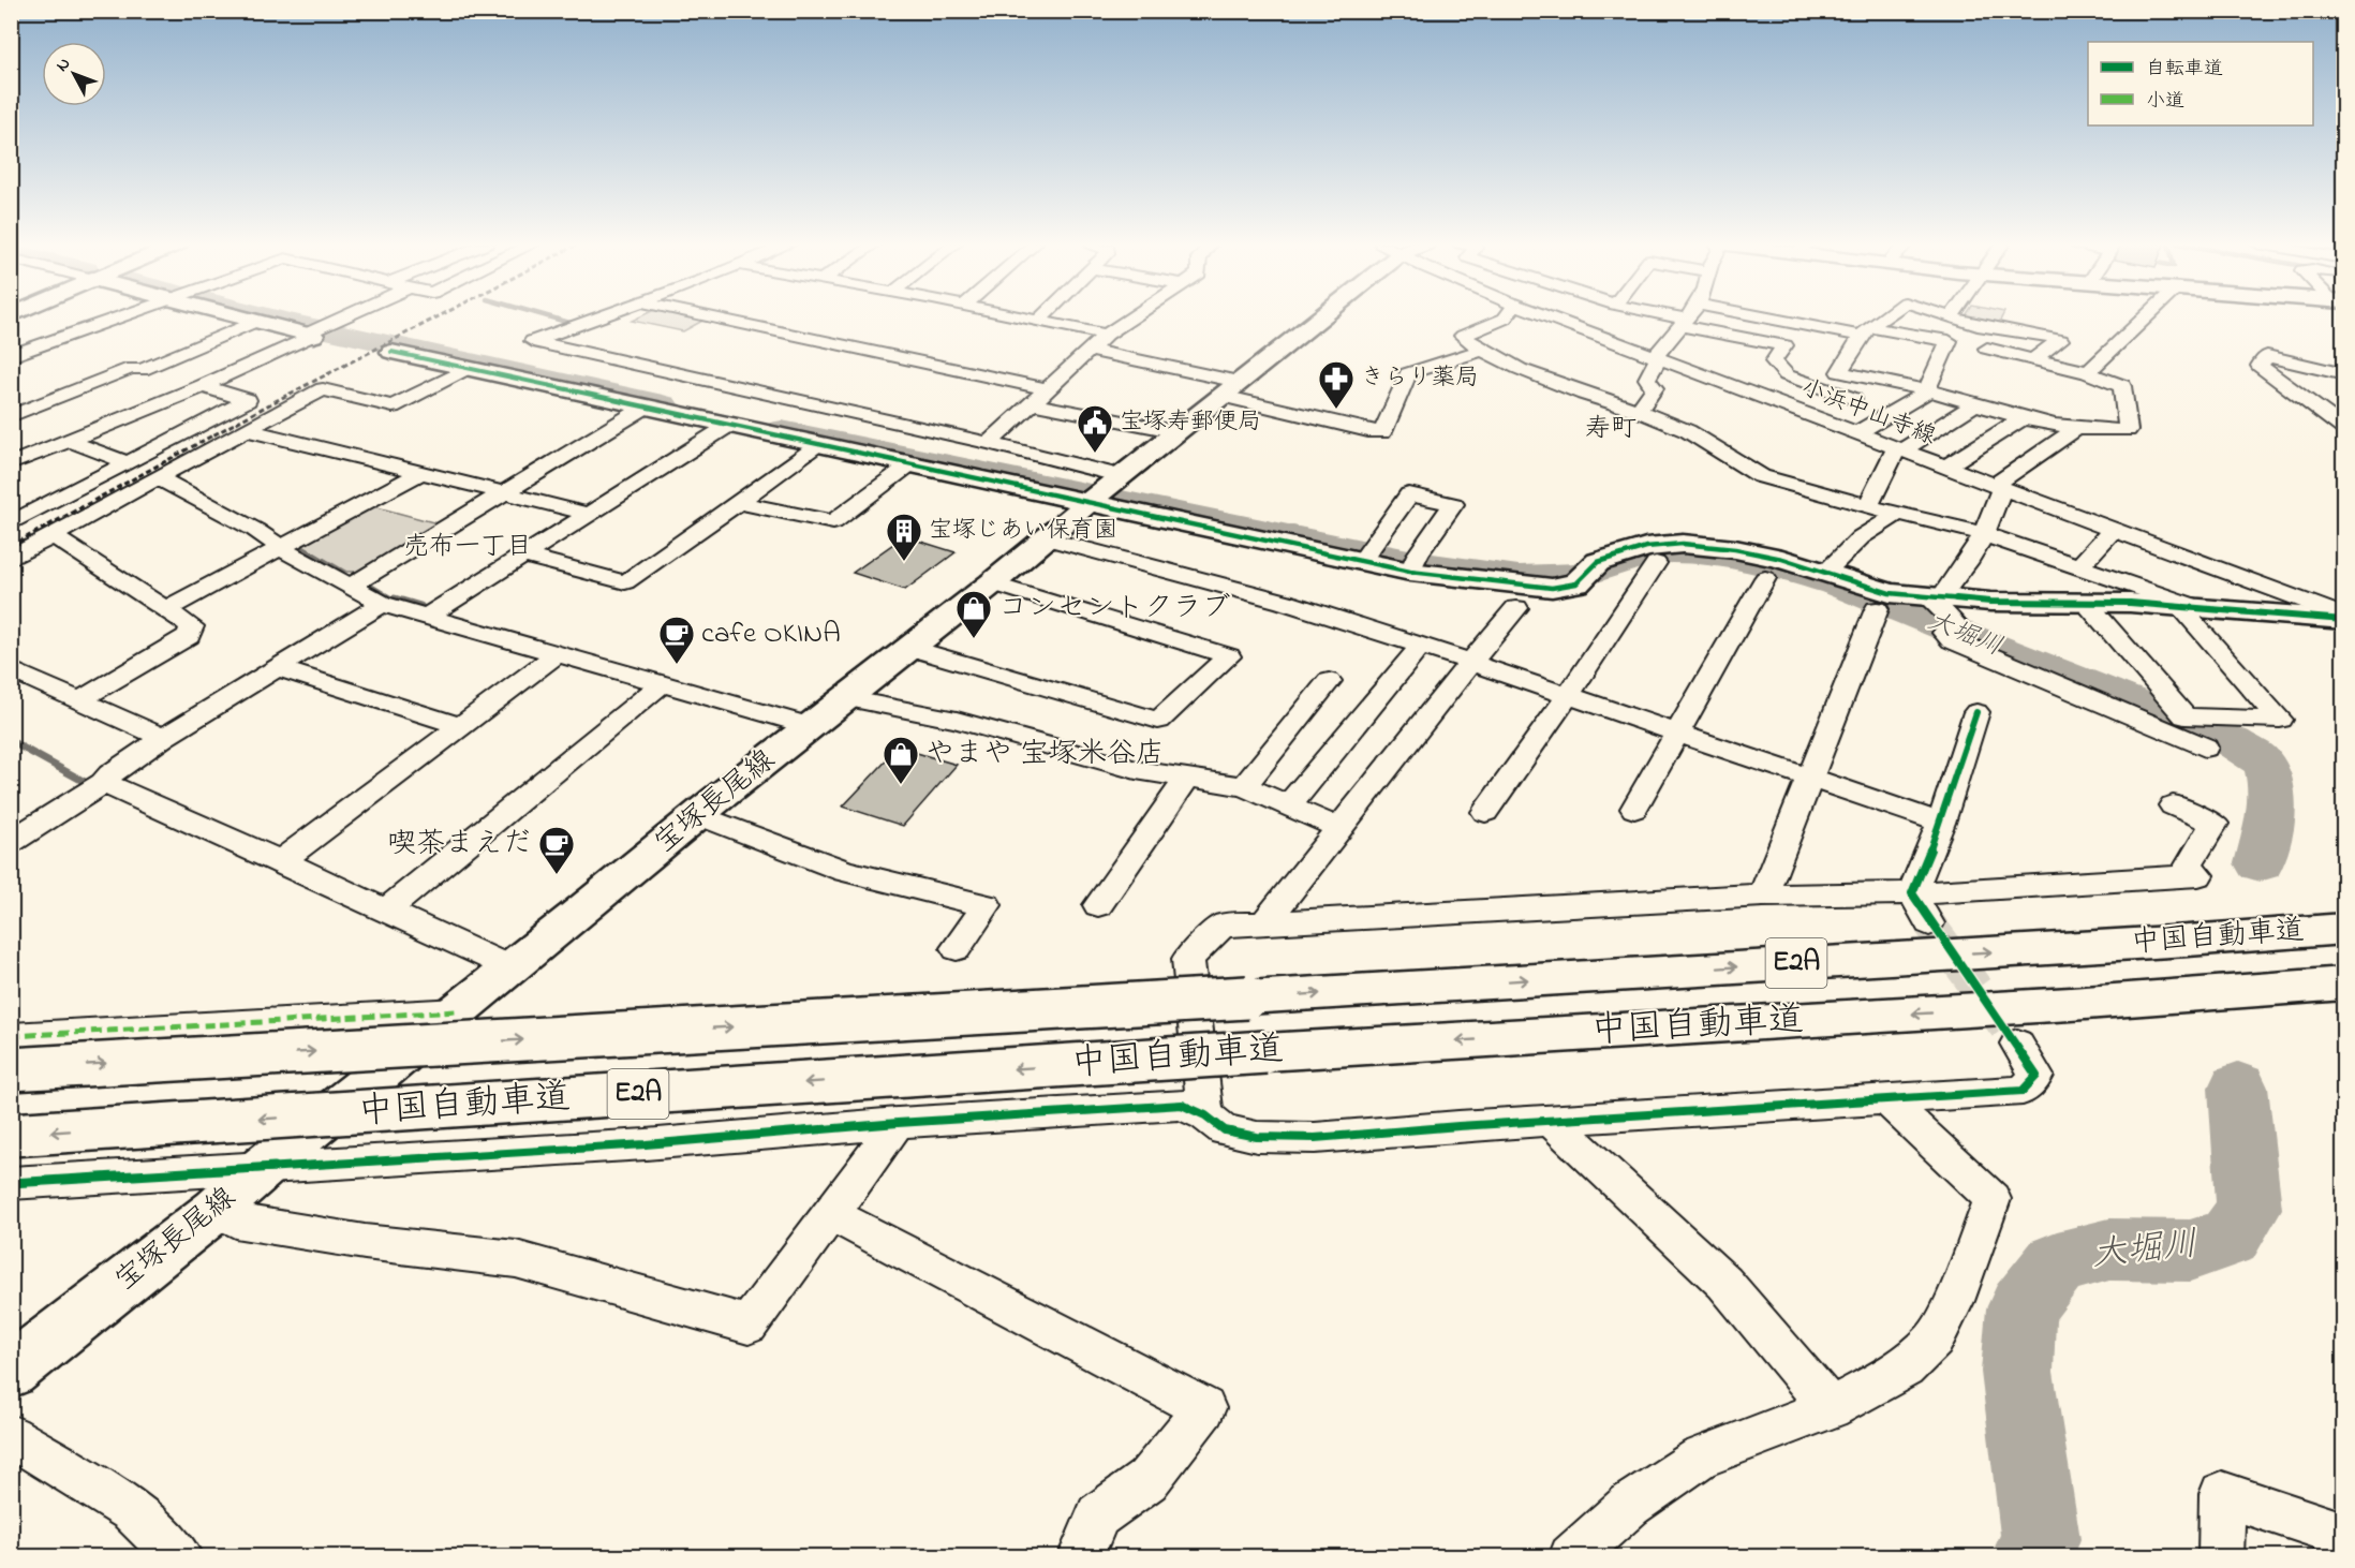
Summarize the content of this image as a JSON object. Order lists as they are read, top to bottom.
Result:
{
  "streets": {
    "main road": ["宝塚長尾線", "中国自動車道", "E2A"],
    "street": ["小浜中山寺線"]
  },
  "districts": ["寿町", "売布一丁目"],
  "water": ["大堀川"],
  "places": {
    "pharmacy": ["きらり薬局"],
    "public building": ["宝塚寿郵便局"],
    "building": ["宝塚じあい保育園"],
    "shop": ["コンセントクラブ", "やまや 宝塚米谷店"],
    "cafe": ["cafe OKINA", "喫茶まえだ"]
  },
  "legend": ["自転車道", "小道"],
  "north": "top left"
}
